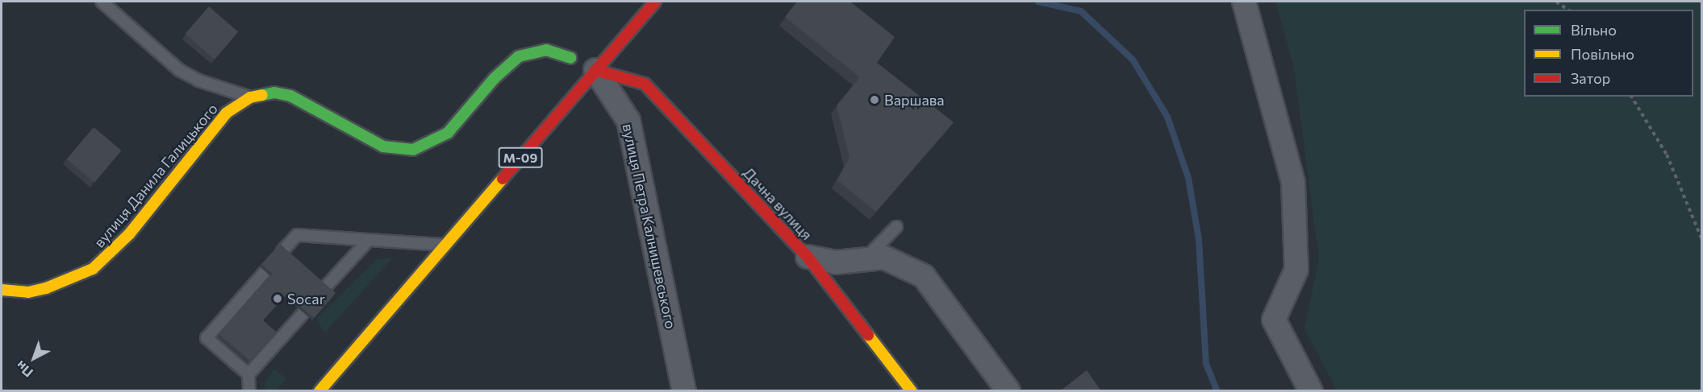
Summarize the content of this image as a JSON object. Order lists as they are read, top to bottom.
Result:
{
  "streets": {
    "main road": ["М-09", "вулиця Данила Галицького", "Дачна вулиця"],
    "street": ["вулиця Петра Калнишевського"]
  },
  "crossings": [
    ["М-09", "вулиця Данила Галицького"],
    ["М-09", "Дачна вулиця"],
    ["М-09", "вулиця Петра Калнишевського"],
    ["вулиця Данила Галицького", "Дачна вулиця"],
    ["вулиця Данила Галицького", "вулиця Петра Калнишевського"],
    ["Дачна вулиця", "вулиця Петра Калнишевського"]
  ],
  "places": ["Варшава", "Socar"],
  "legend": ["Вільно", "Повільно", "Затор"],
  "north": "bottom left"
}
